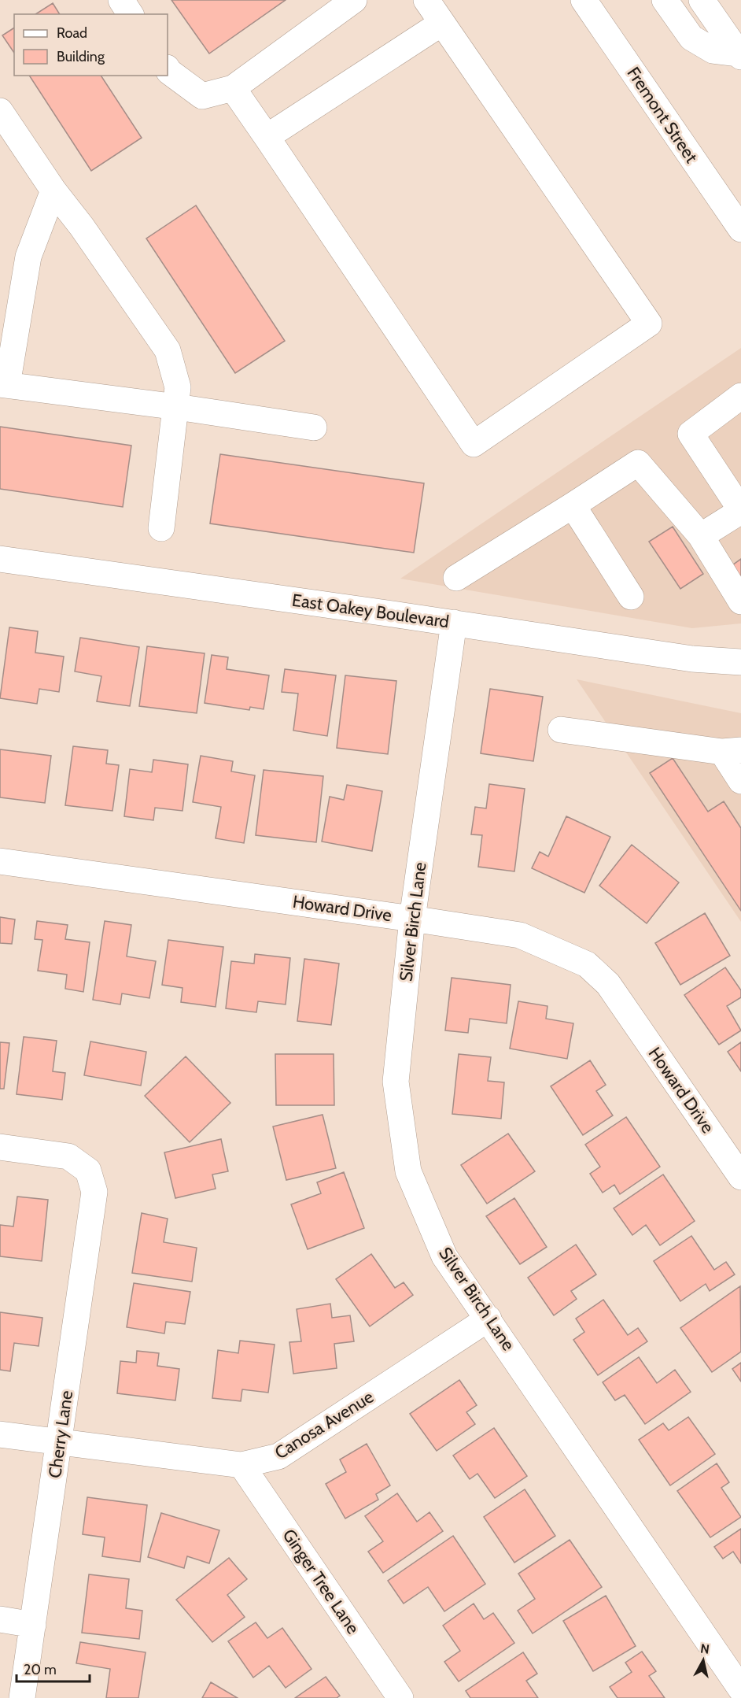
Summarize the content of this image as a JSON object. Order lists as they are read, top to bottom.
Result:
{
  "streets": {
    "street": [
      "Fremont Street",
      "East Oakey Boulevard",
      "Howard Drive",
      "Silver Birch Lane",
      "Canosa Avenue",
      "Cherry Lane",
      "Ginger Tree Lane"
    ]
  },
  "crossings": [
    ["East Oakey Boulevard", "Silver Birch Lane"],
    ["Howard Drive", "Silver Birch Lane"],
    ["Silver Birch Lane", "Canosa Avenue"],
    ["Canosa Avenue", "Cherry Lane"],
    ["Canosa Avenue", "Ginger Tree Lane"]
  ],
  "legend": ["Road", "Building"],
  "scale_bar": "20 m",
  "north": "top"
}
